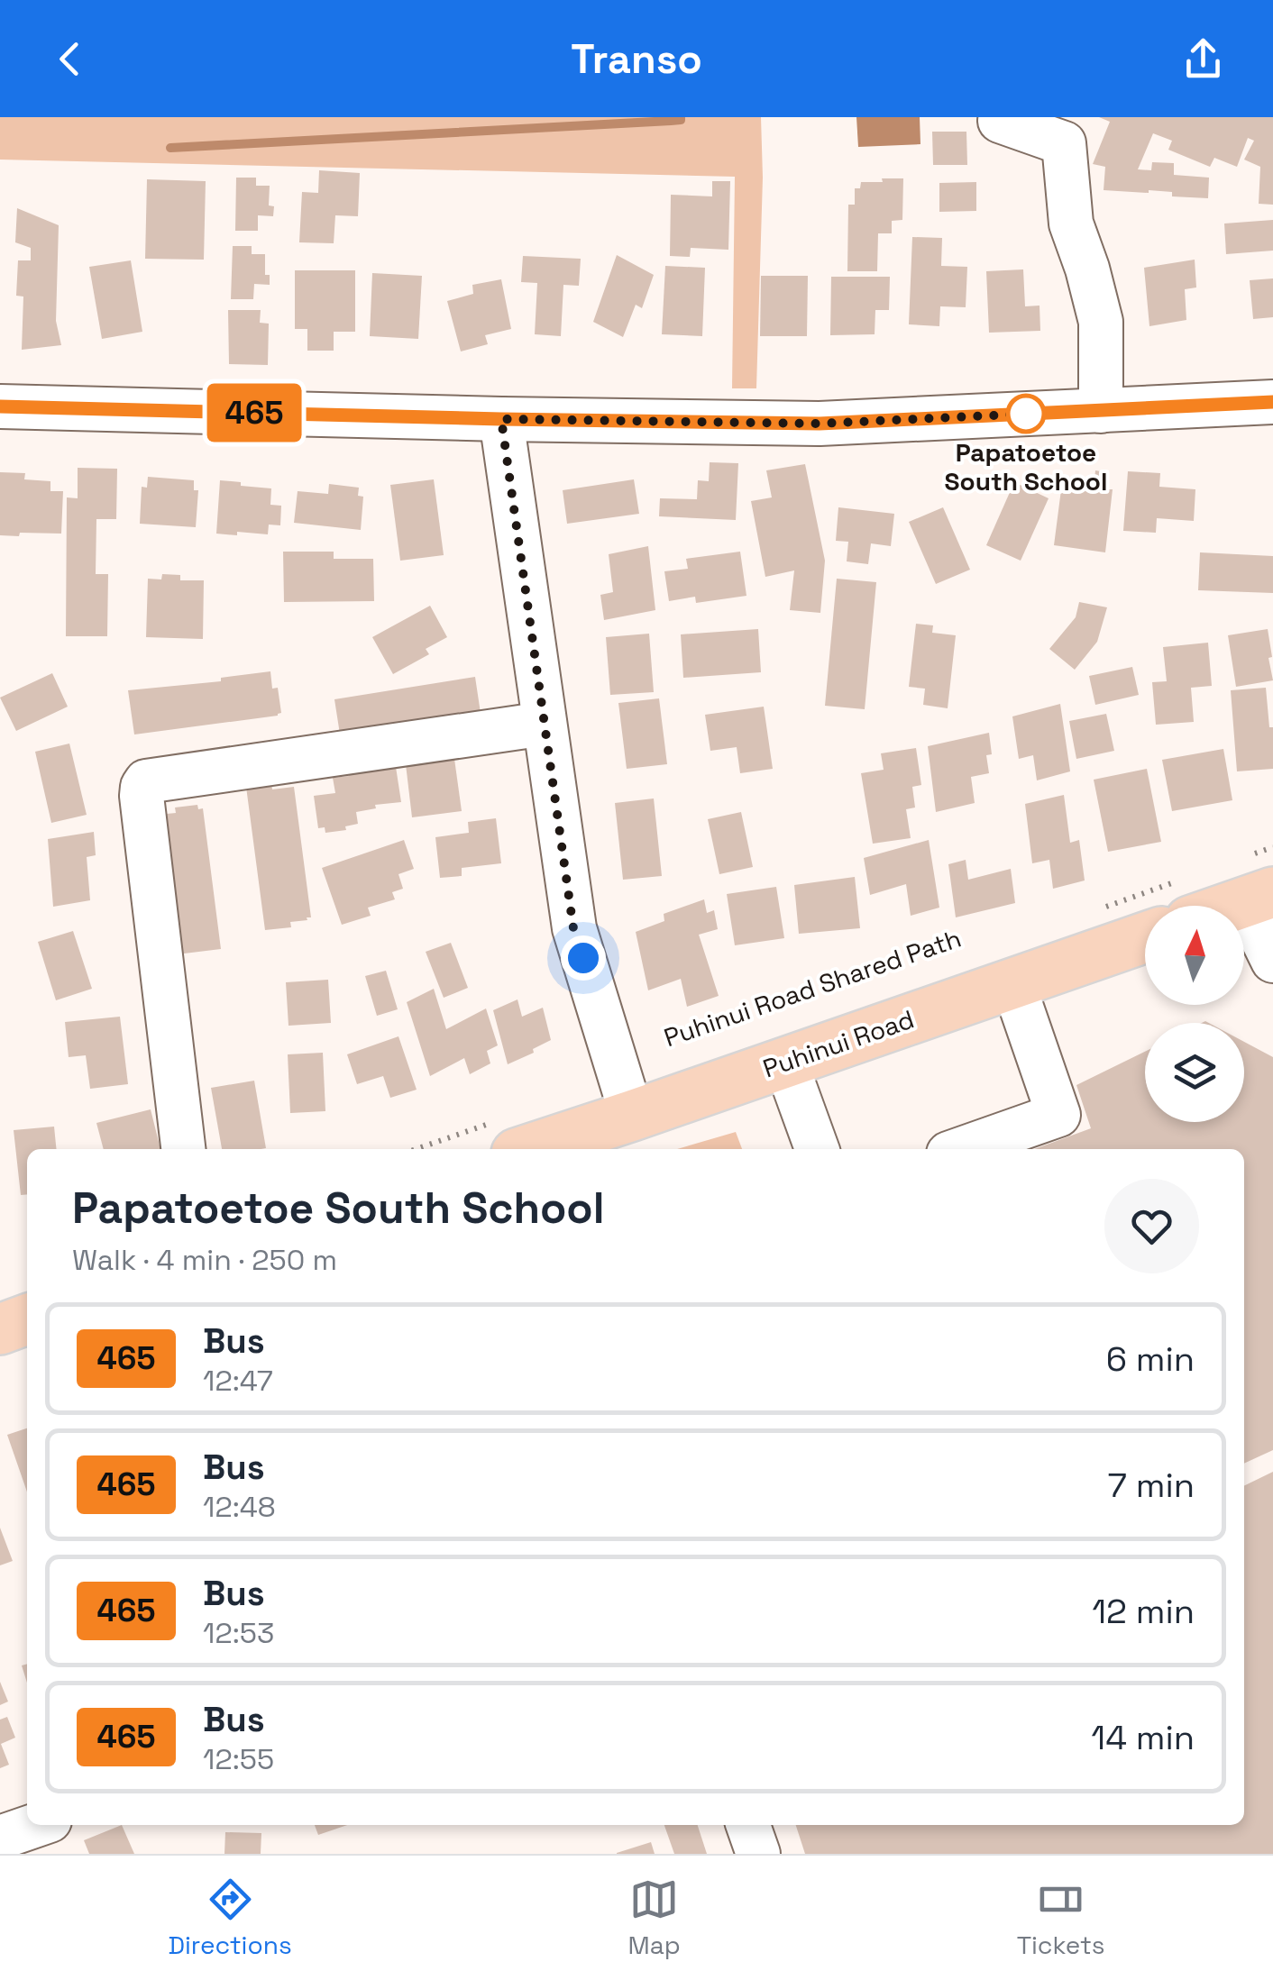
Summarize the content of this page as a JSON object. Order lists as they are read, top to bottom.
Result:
{
  "streets": {
    "main road": ["Puhinui Road"]
  },
  "places": ["Papatoetoe South School"],
  "lines": ["bus line 465"],
  "north": "top",
  "page": {
    "header": "Transo",
    "on_map": "465",
    "heading": ["Papatoetoe South School", "Walk · 4 min · 250 m"],
    "list": [
      {
        "mark": "465",
        "name": "Bus",
        "note": "12:47",
        "value": "6 min"
      },
      {
        "mark": "465",
        "name": "Bus",
        "note": "12:48",
        "value": "7 min"
      },
      {
        "mark": "465",
        "name": "Bus",
        "note": "12:53",
        "value": "12 min"
      },
      {
        "mark": "465",
        "name": "Bus",
        "note": "12:55",
        "value": "14 min"
      }
    ],
    "tabs": ["Directions", "Map", "Tickets"]
  }
}
